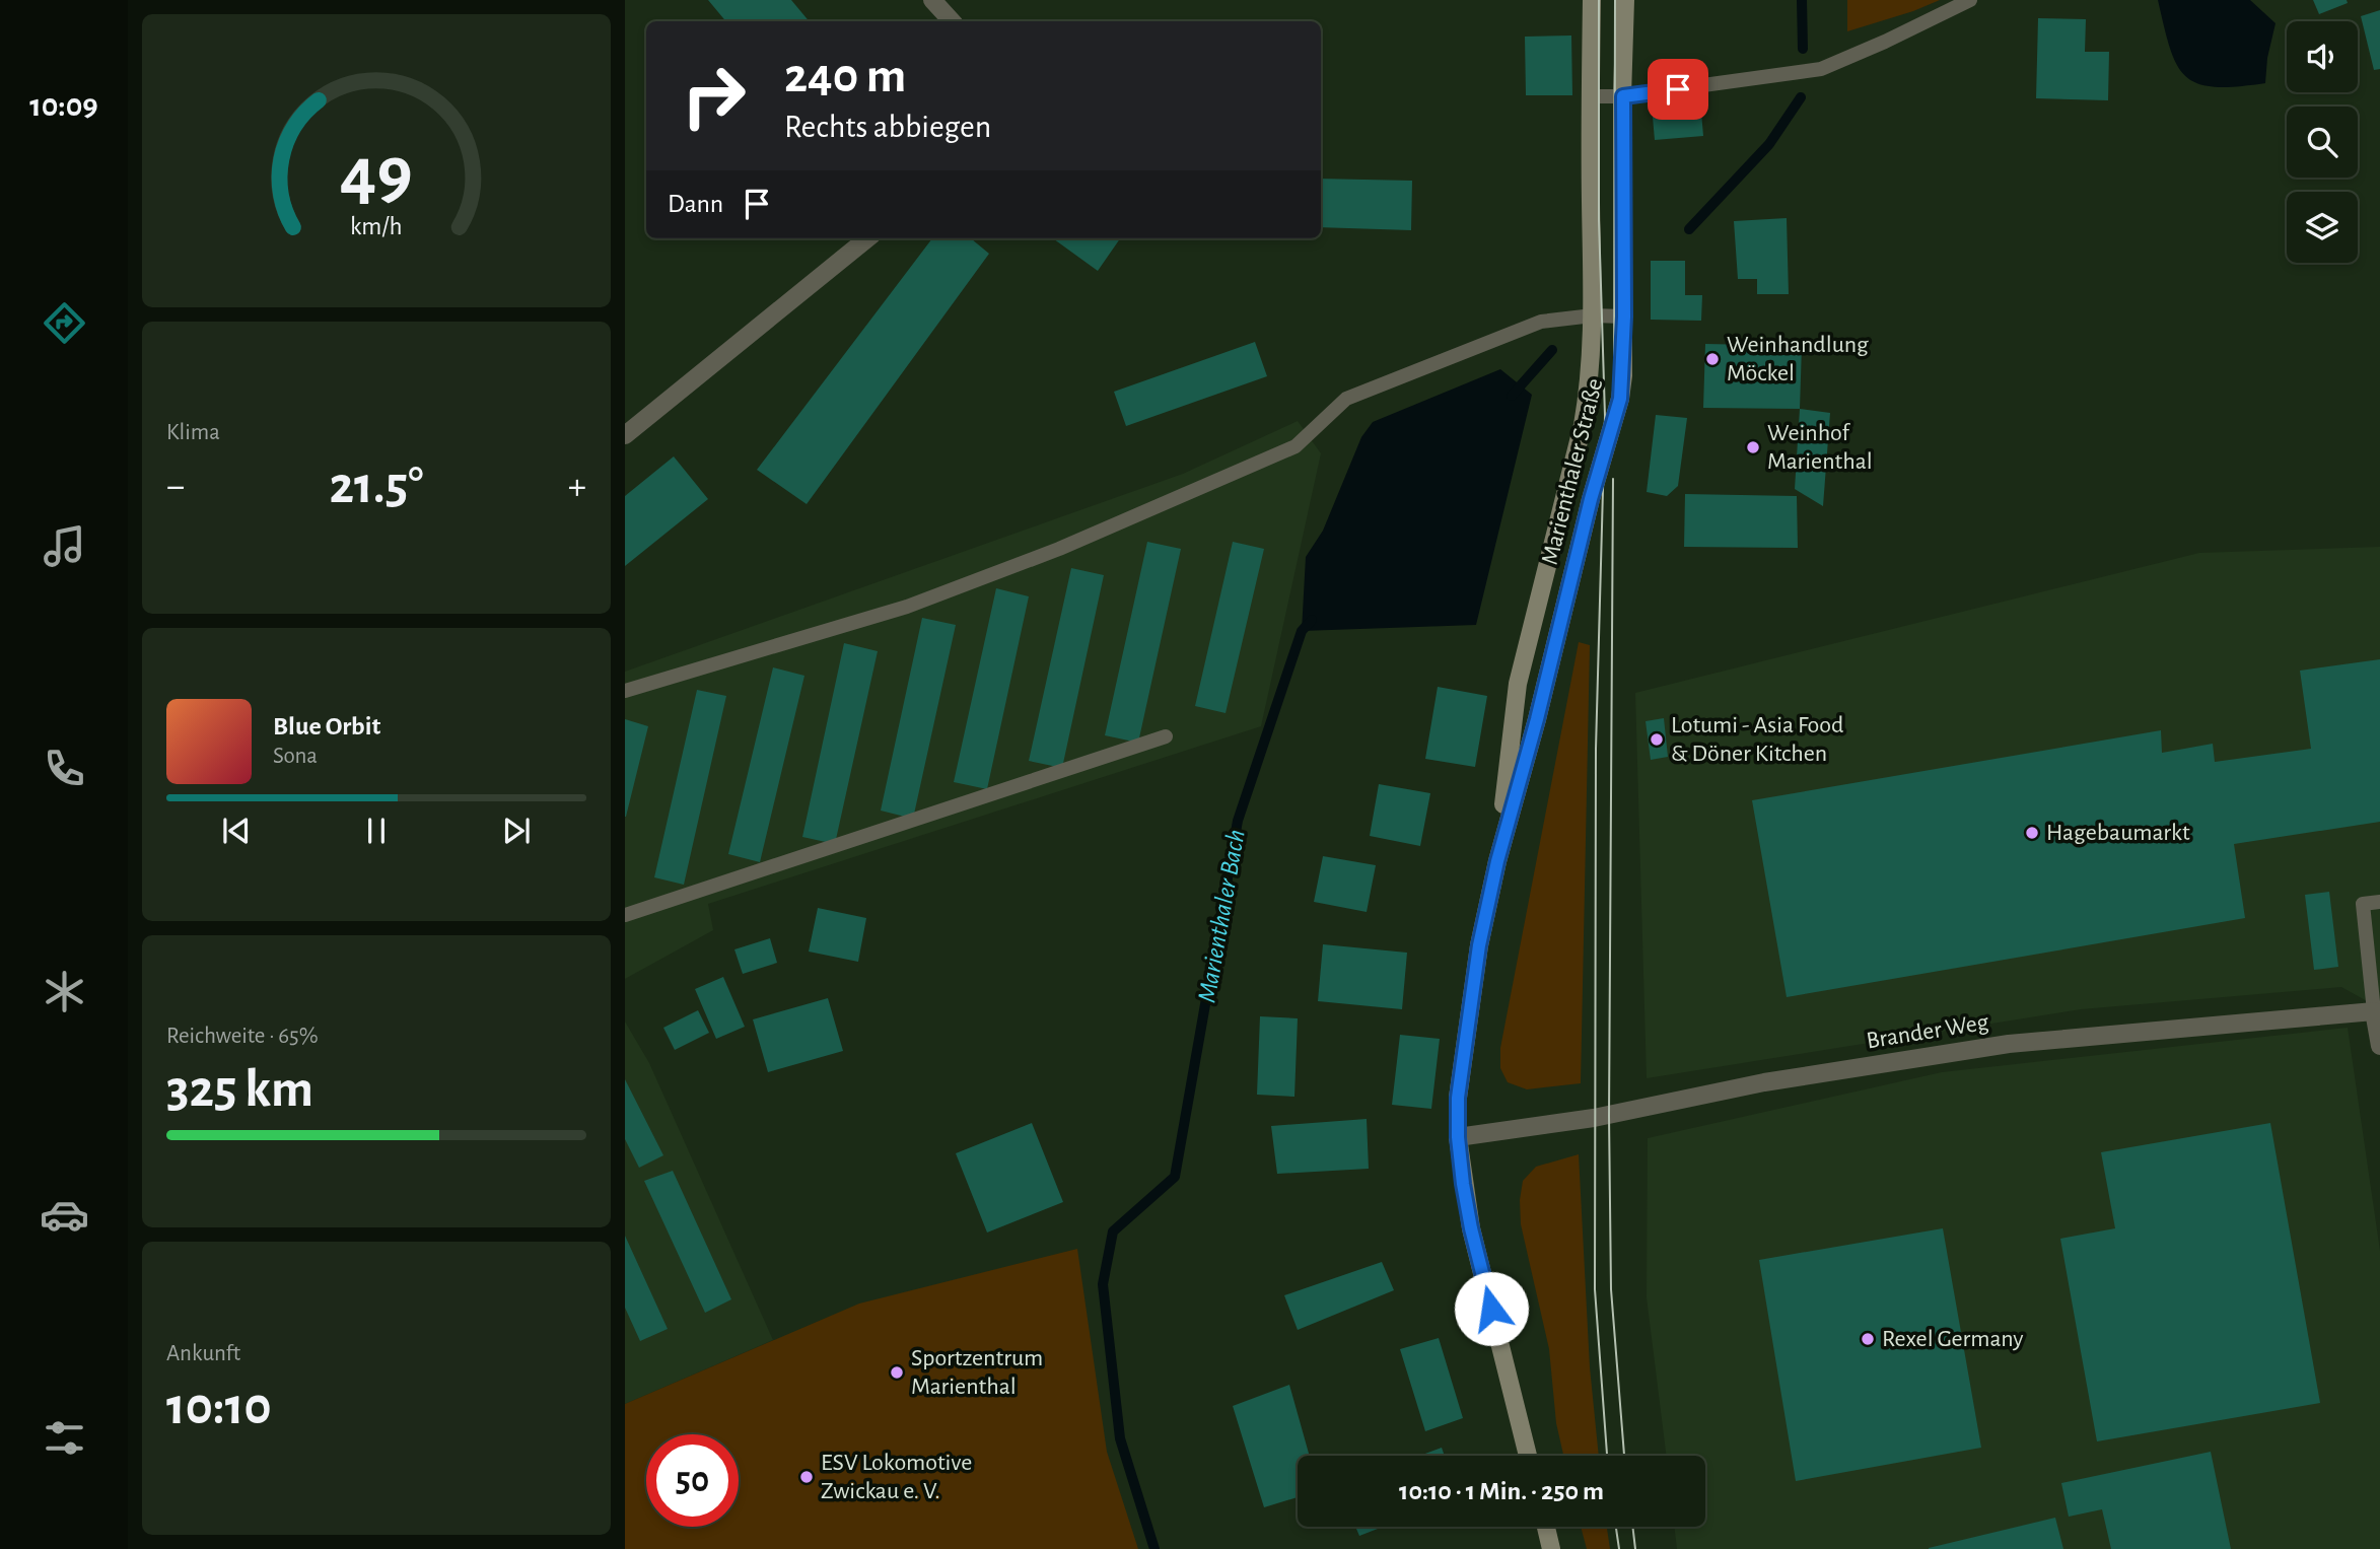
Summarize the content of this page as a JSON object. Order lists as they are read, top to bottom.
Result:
{
  "streets": {
    "main road": ["Marienthaler Straße"],
    "street": ["Brander Weg"]
  },
  "crossings": [
    ["Marienthaler Straße", "Brander Weg"]
  ],
  "water": ["Marienthaler Bach"],
  "places": [
    "Weinhandlung Möckel",
    "Weinhof Marienthal",
    "Lotumi - Asia Food & Döner Kitchen",
    "Hagebaumarkt",
    "Rexel Germany",
    "Sportzentrum Marienthal",
    "ESV Lokomotive Zwickau e. V."
  ],
  "page": {
    "tabs": "10:09",
    "turn": ["240 m", "Rechts abbiegen"],
    "then": "Dann",
    "tile": [
      "Klima",
      ["Reichweite · 65%", "325 km"],
      ["Ankunft", "10:10"]
    ],
    "heat": ["−", "21.5°", "+"],
    "song": ["Blue Orbit", "Sona"],
    "limit": "50",
    "trip": "10:10 · 1 Min. · 250 m",
    "gauge": ["49", "km/h"]
  }
}
